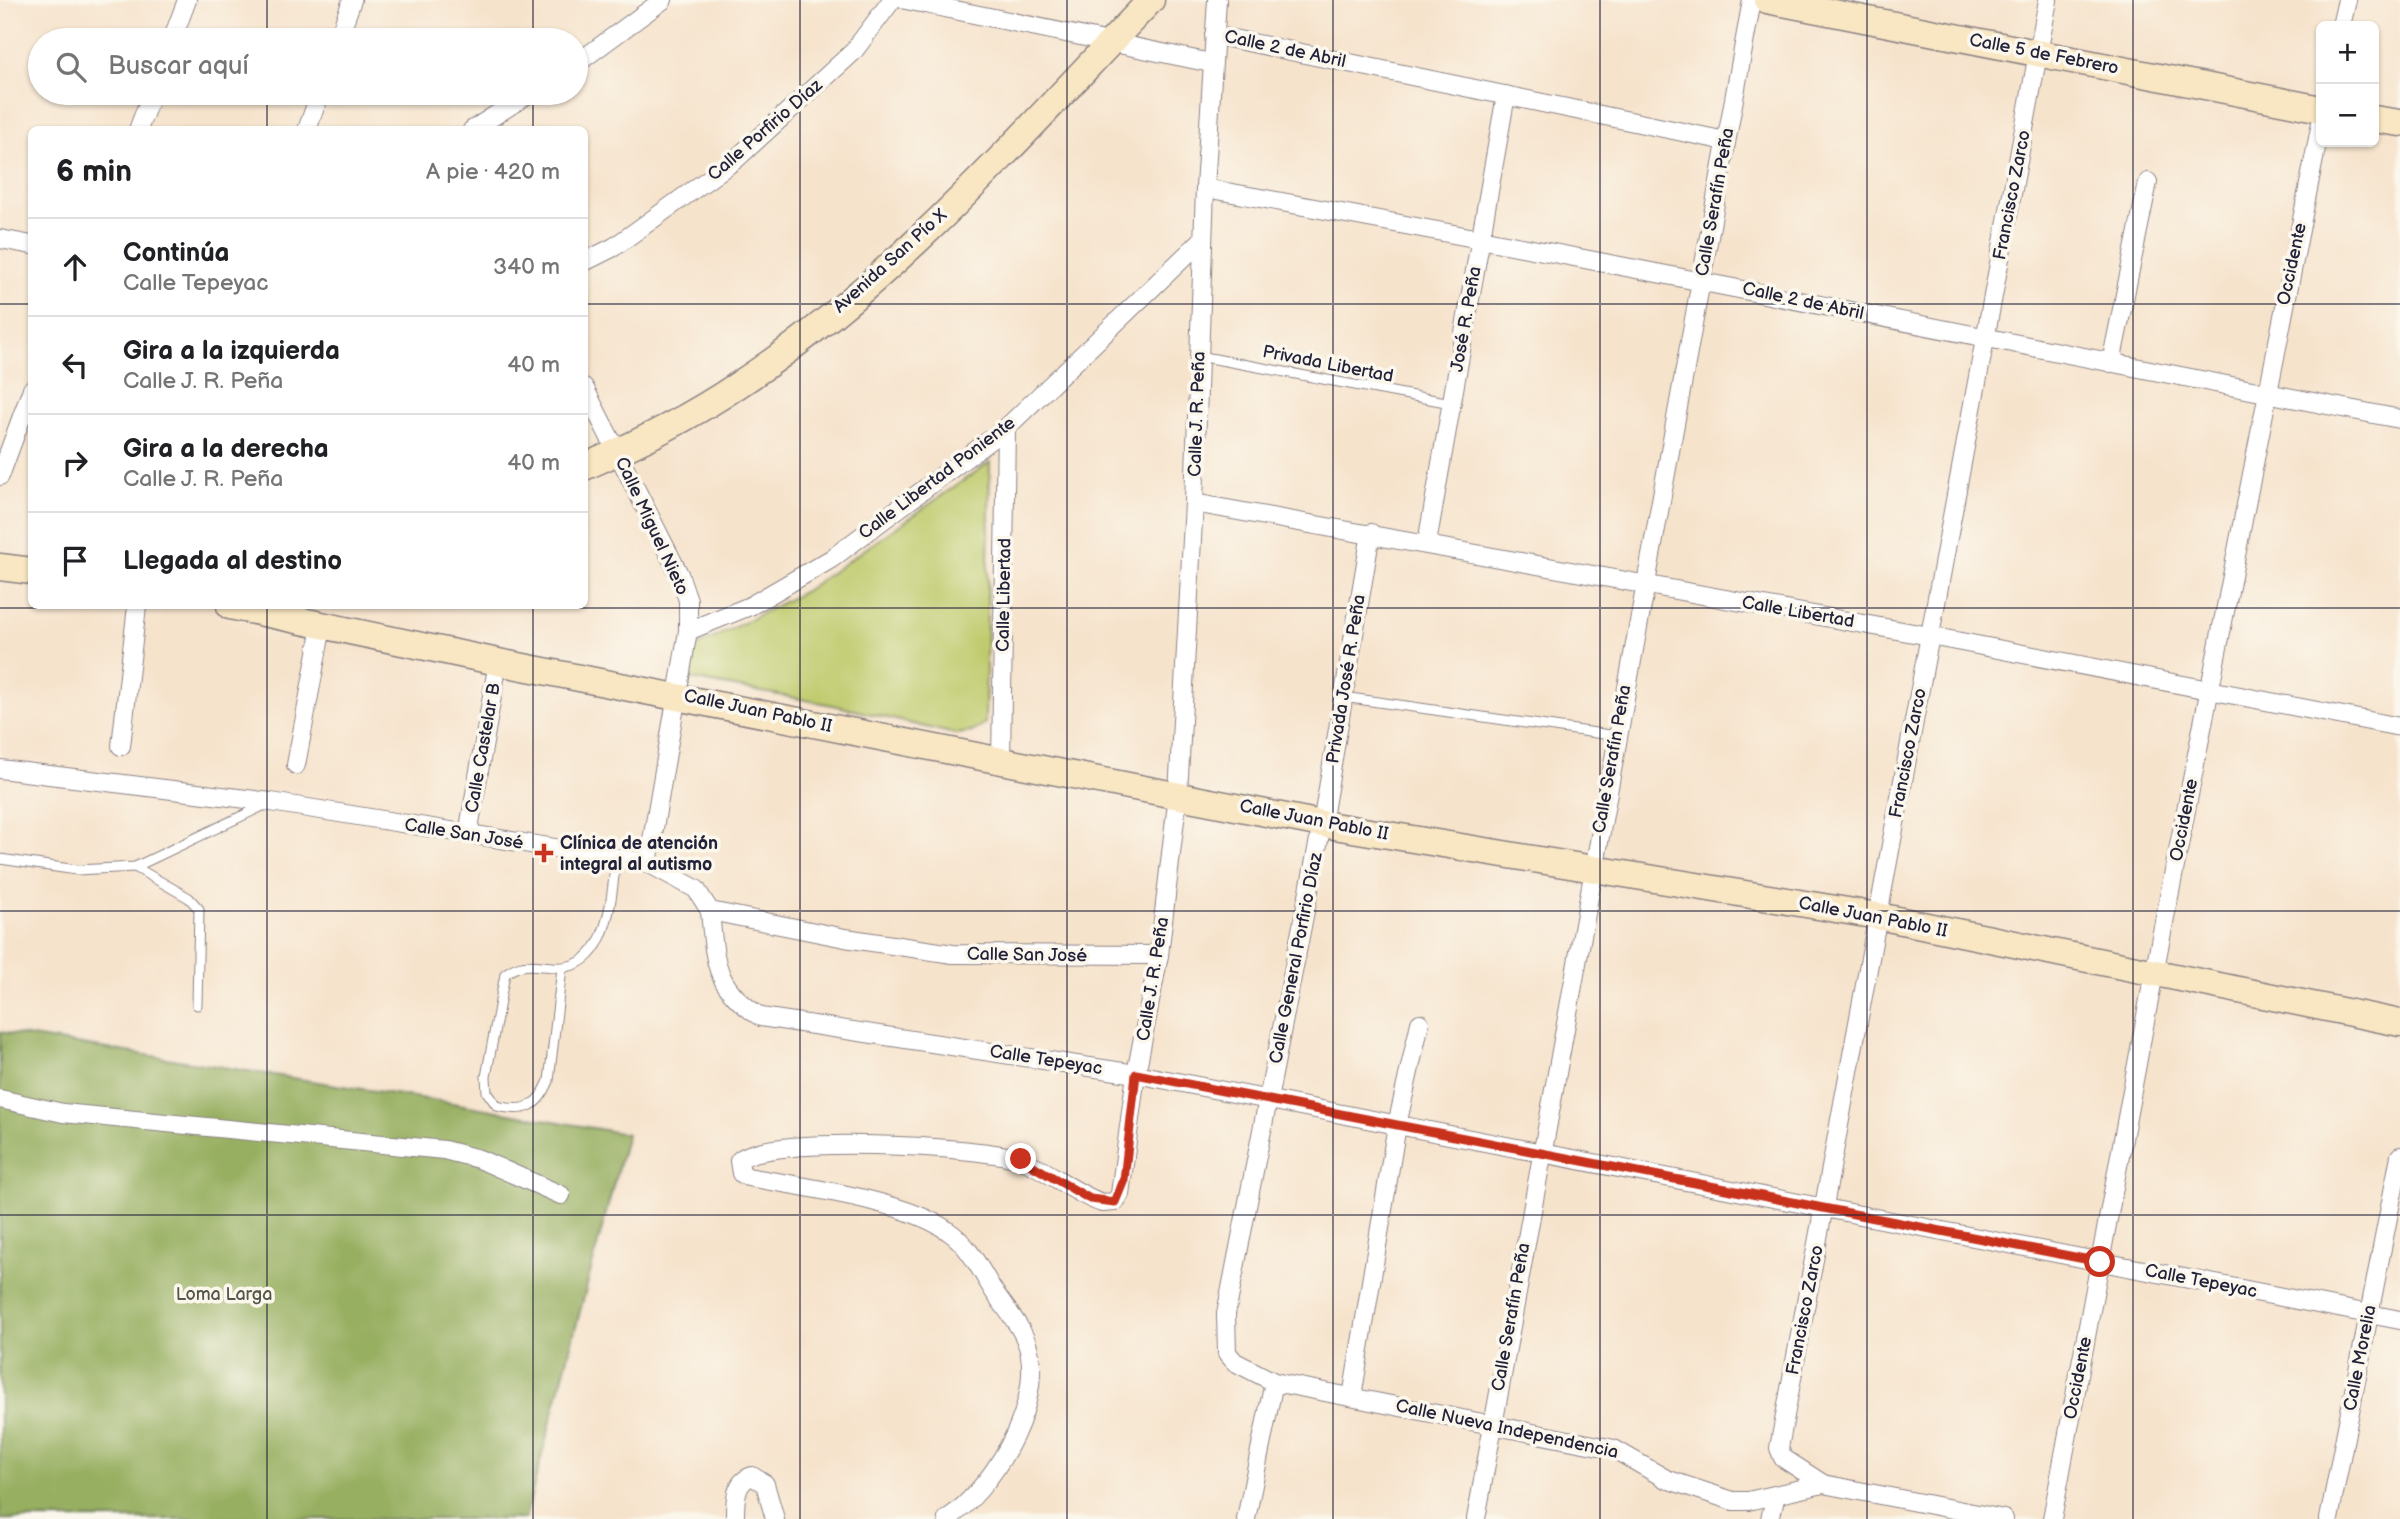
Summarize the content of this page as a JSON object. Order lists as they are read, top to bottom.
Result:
{
  "streets": {
    "street": [
      "Calle 2 de Abril",
      "Calle 5 de Febrero",
      "Calle Porfirio Díaz",
      "Francisco Zarco",
      "Calle Serafín Peña",
      "Avenida San Pío X",
      "Occidente",
      "José R. Peña",
      "Calle J. R. Peña",
      "Calle Libertad Poniente",
      "Calle Miguel Nieto",
      "Calle Libertad",
      "Privada José R. Peña",
      "Calle Juan Pablo II",
      "Calle Castelar B",
      "Calle San José",
      "Calle General Porfirio Díaz",
      "Calle Tepeyac",
      "Calle Morelia",
      "Calle Nueva Independencia"
    ],
    "lane": ["Privada Libertad"]
  },
  "crossings": [
    ["Calle 2 de Abril", "Francisco Zarco"],
    ["Calle 2 de Abril", "Calle Serafín Peña"],
    ["Calle 2 de Abril", "Avenida San Pío X"],
    ["Calle 2 de Abril", "Occidente"],
    ["Calle 2 de Abril", "José R. Peña"],
    ["Calle 2 de Abril", "Calle J. R. Peña"],
    ["Calle 5 de Febrero", "Francisco Zarco"],
    ["Francisco Zarco", "Calle Libertad"],
    ["Francisco Zarco", "Calle Juan Pablo II"],
    ["Francisco Zarco", "Calle Tepeyac"],
    ["Francisco Zarco", "Calle Nueva Independencia"],
    ["Calle Serafín Peña", "Calle Libertad"],
    ["Calle Serafín Peña", "Calle Juan Pablo II"],
    ["Calle Serafín Peña", "Calle Tepeyac"],
    ["Calle Serafín Peña", "Calle Nueva Independencia"],
    ["Avenida San Pío X", "Calle Miguel Nieto"],
    ["Occidente", "Calle Libertad"],
    ["Occidente", "Calle Juan Pablo II"],
    ["Occidente", "Calle Tepeyac"],
    ["José R. Peña", "Privada Libertad"],
    ["José R. Peña", "Calle Libertad"],
    ["Privada Libertad", "Calle J. R. Peña"],
    ["Calle J. R. Peña", "Calle Libertad Poniente"],
    ["Calle J. R. Peña", "Calle Libertad"],
    ["Calle J. R. Peña", "Calle Juan Pablo II"],
    ["Calle J. R. Peña", "Calle San José"],
    ["Calle J. R. Peña", "Calle Tepeyac"],
    ["Calle Libertad Poniente", "Calle Miguel Nieto"],
    ["Calle Libertad Poniente", "Calle Libertad"],
    ["Calle Libertad", "Privada José R. Peña"],
    ["Calle Libertad", "Calle Juan Pablo II"],
    ["Privada José R. Peña", "Calle Juan Pablo II"],
    ["Privada José R. Peña", "Calle General Porfirio Díaz"],
    ["Calle Juan Pablo II", "Calle Castelar B"],
    ["Calle Juan Pablo II", "Calle General Porfirio Díaz"],
    ["Calle Castelar B", "Calle San José"],
    ["Calle San José", "Calle Tepeyac"],
    ["Calle General Porfirio Díaz", "Calle Tepeyac"],
    ["Calle General Porfirio Díaz", "Calle Nueva Independencia"],
    ["Calle Tepeyac", "Calle Morelia"]
  ],
  "parks": ["Loma Larga"],
  "places": {
    "health": ["Clínica de atención integral al autismo"]
  },
  "page": {
    "map_buttons": ["+", "−"],
    "search": "Buscar aquí",
    "heading": ["6 min", "A pie · 420 m"],
    "list": [
      ["Continúa", "Calle Tepeyac", "340 m"],
      ["Gira a la izquierda", "Calle J. R. Peña", "40 m"],
      ["Gira a la derecha", "Calle J. R. Peña", "40 m"],
      "Llegada al destino"
    ]
  }
}
